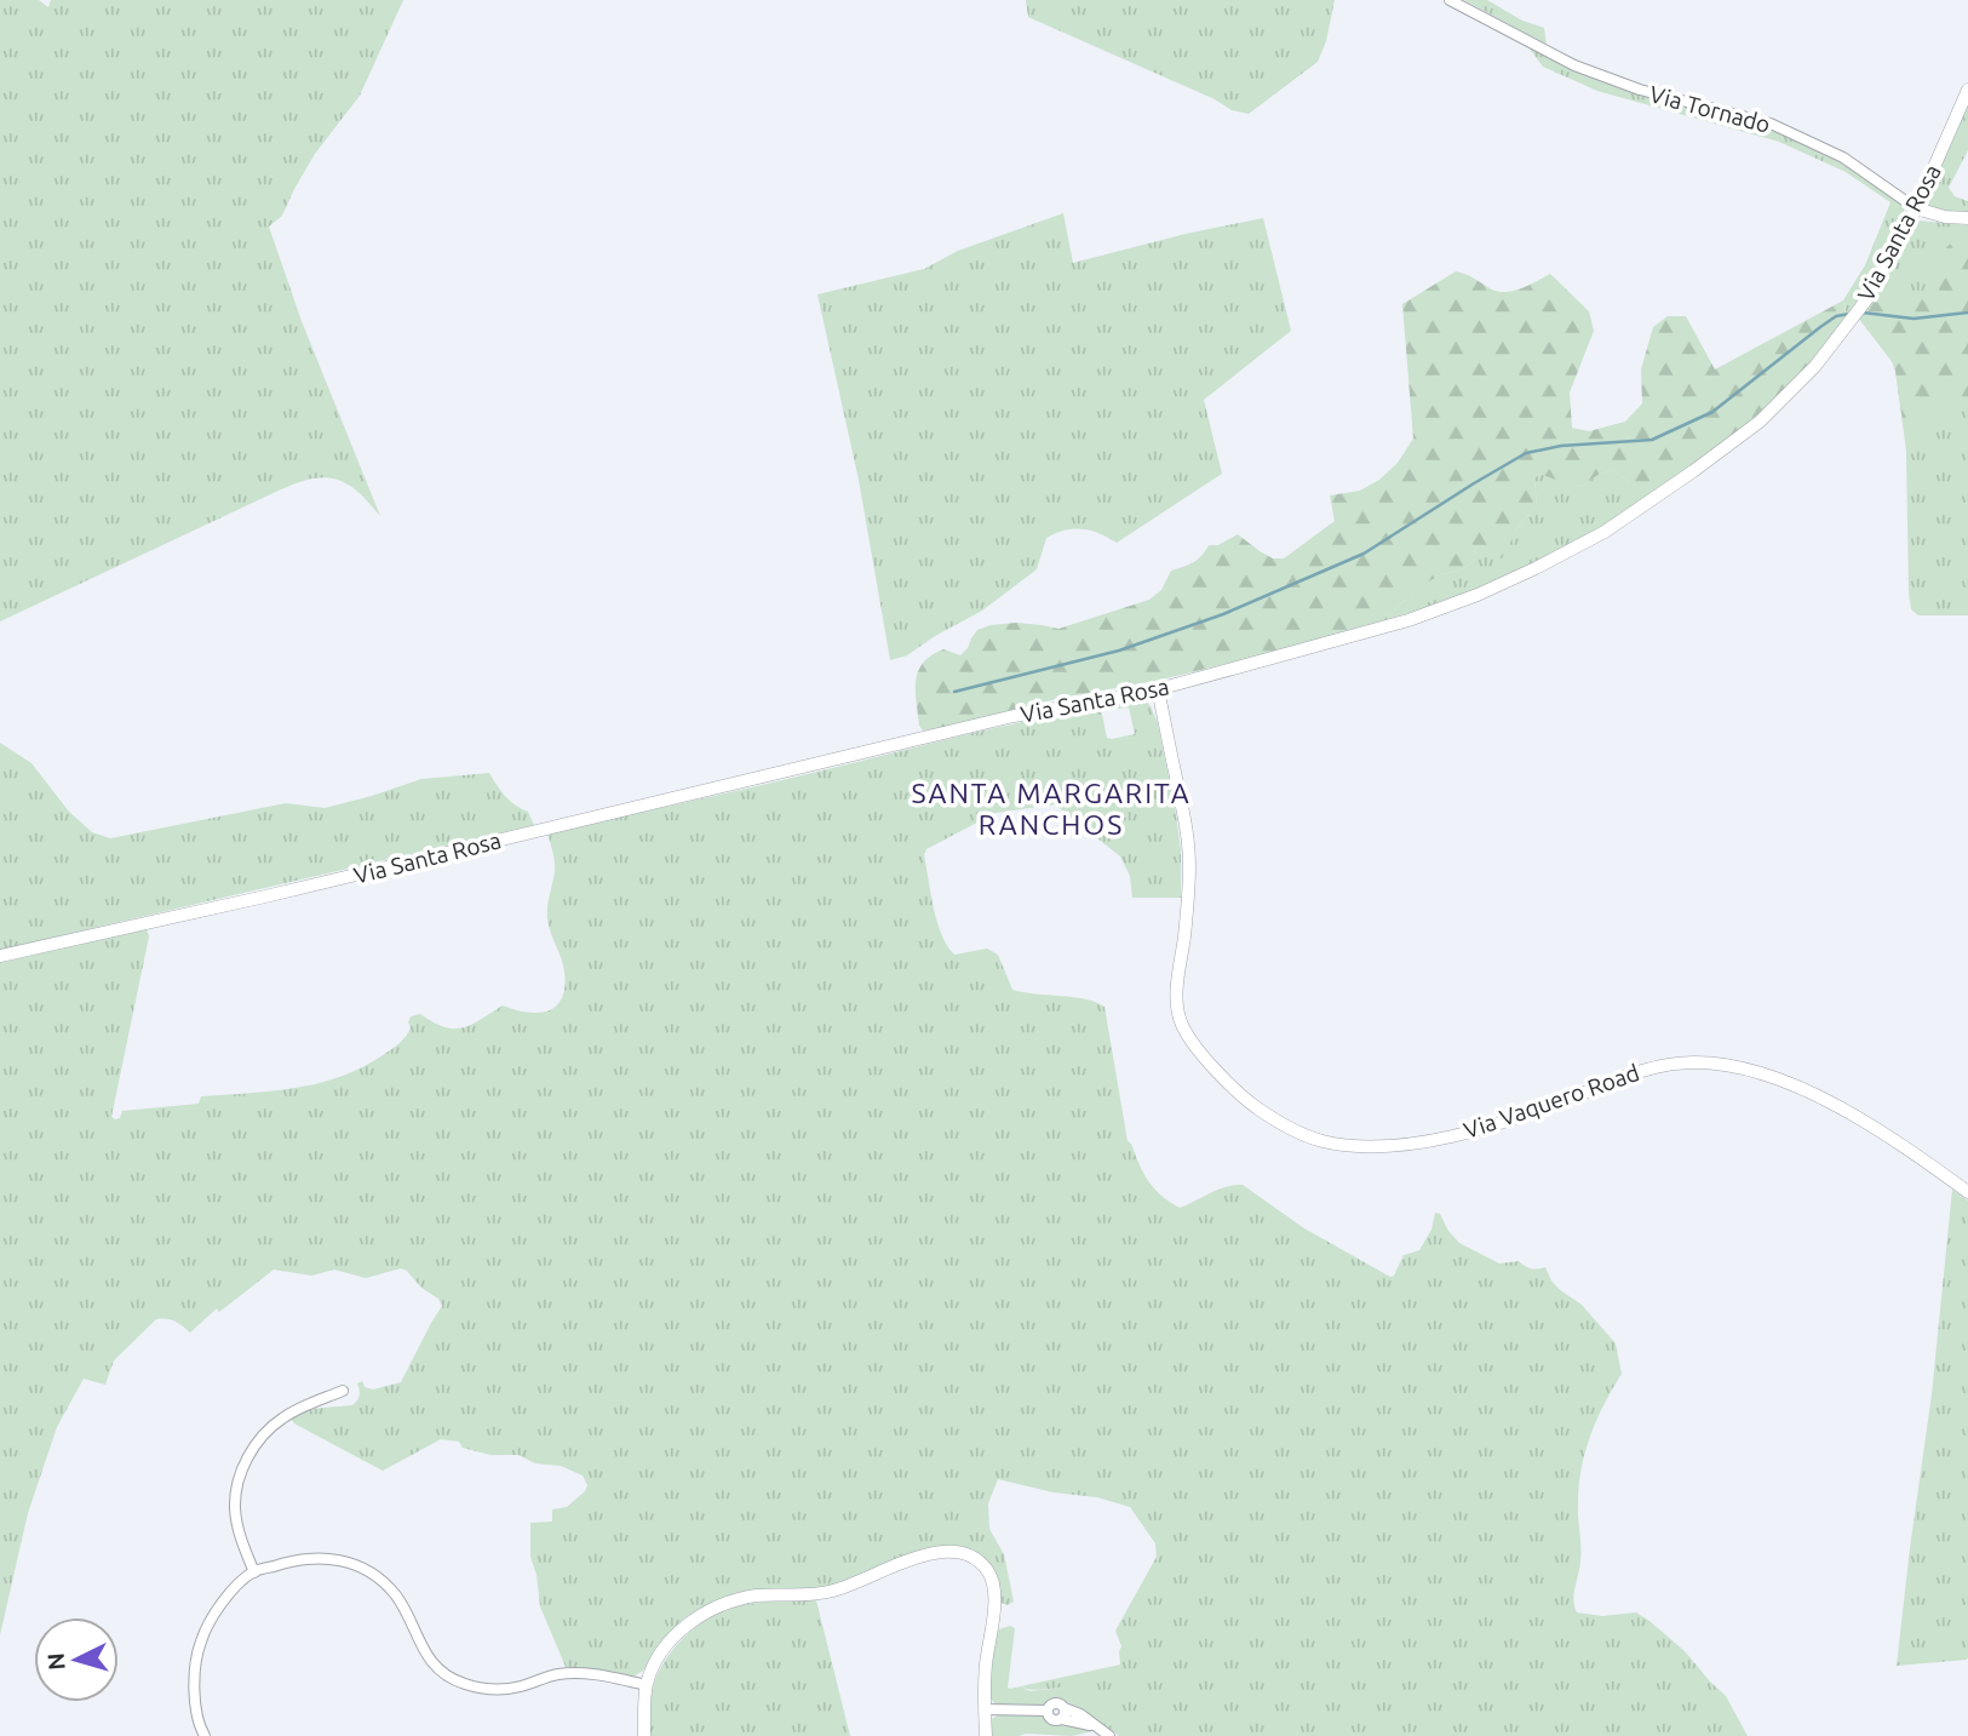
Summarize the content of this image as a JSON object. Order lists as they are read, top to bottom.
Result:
{
  "streets": {
    "street": ["Via Tornado", "Via Santa Rosa", "Via Vaquero Road"]
  },
  "crossings": [
    ["Via Tornado", "Via Santa Rosa"],
    ["Via Santa Rosa", "Via Vaquero Road"]
  ],
  "districts": ["SANTA MARGARITA RANCHOS"],
  "north": "left"
}
